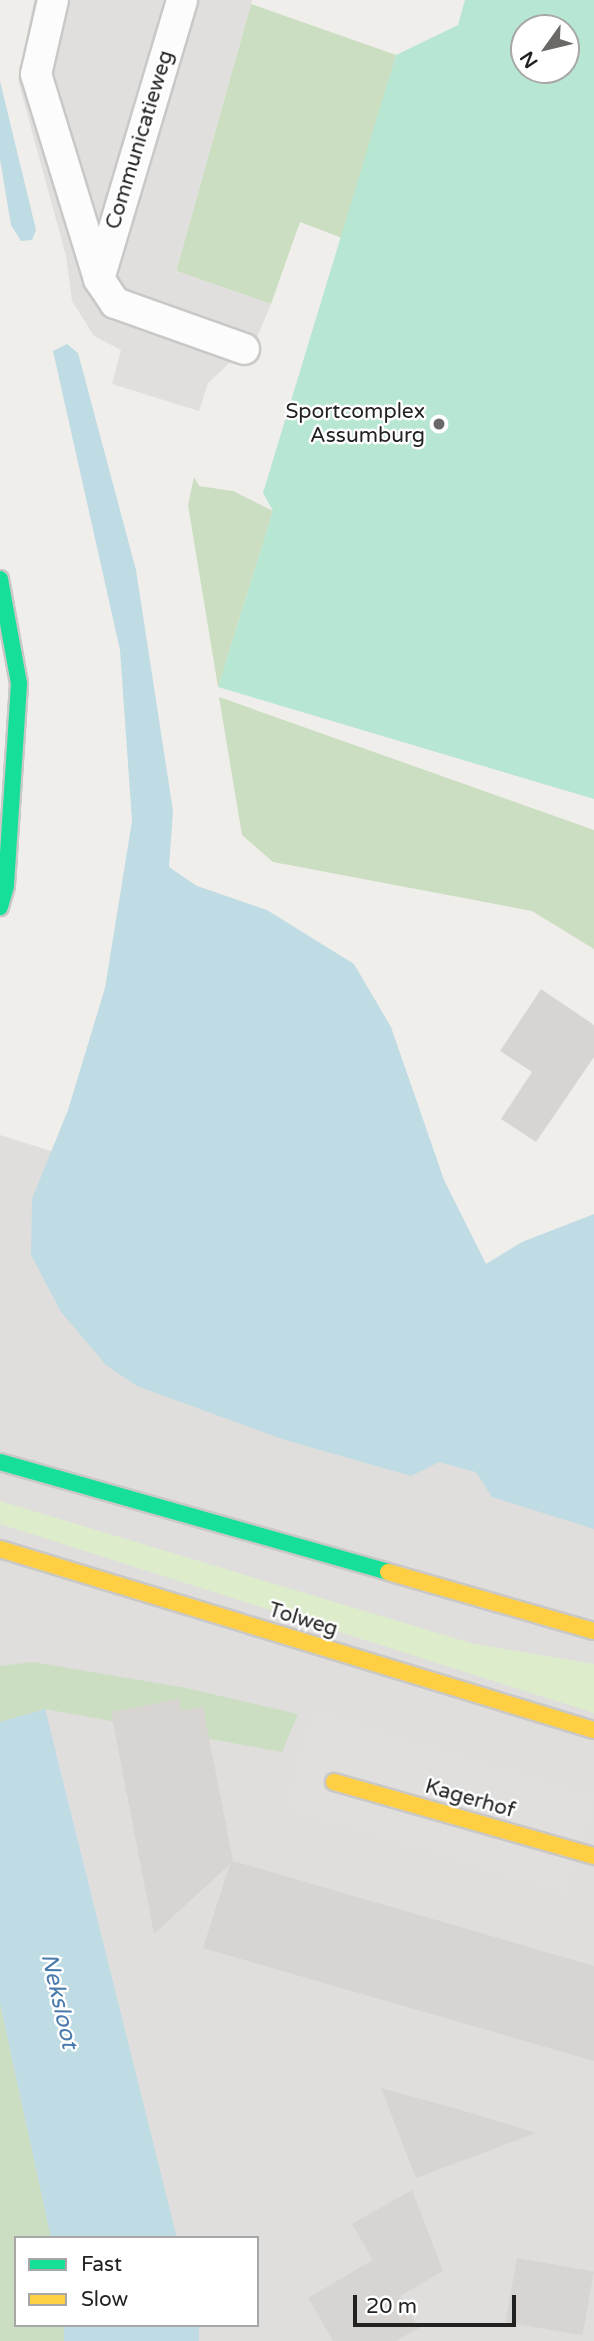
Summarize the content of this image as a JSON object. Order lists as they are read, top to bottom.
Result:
{
  "streets": {
    "main road": ["Tolweg", "Kagerhof"],
    "lane": ["Communicatieweg"]
  },
  "water": ["Neksloot"],
  "places": ["Sportcomplex Assumburg"],
  "legend": ["Fast", "Slow"],
  "scale_bar": "20 m",
  "north": "bottom left"
}
